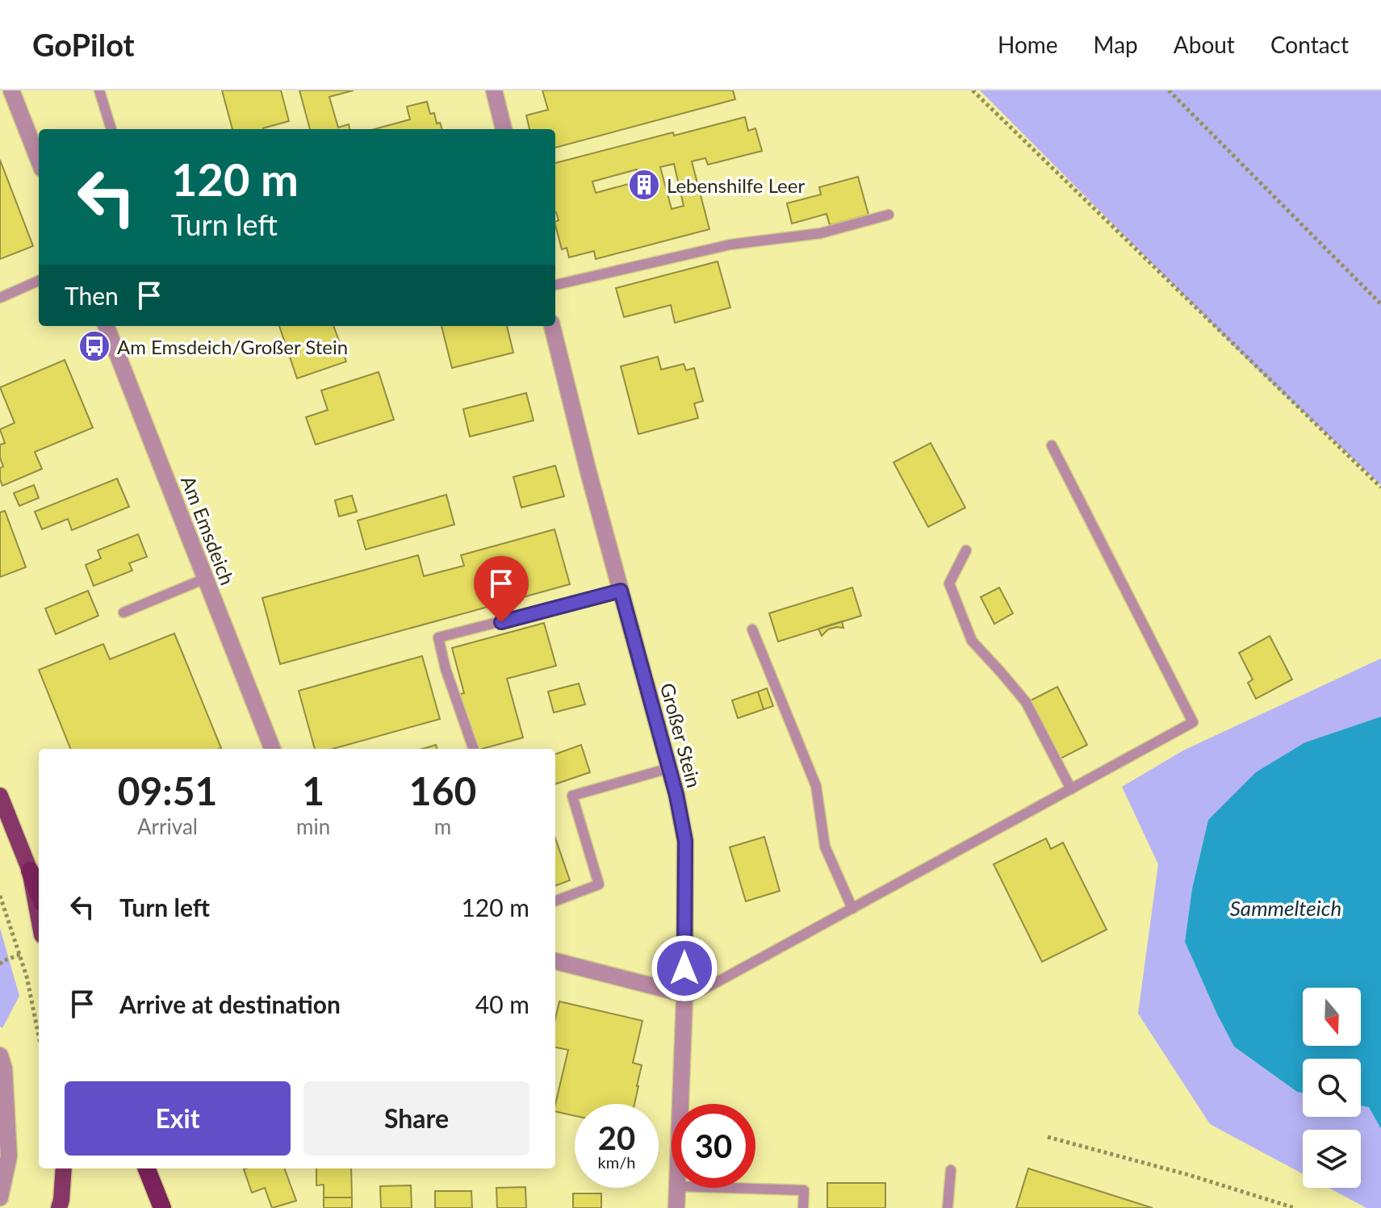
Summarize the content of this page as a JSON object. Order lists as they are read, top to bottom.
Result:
{
  "streets": {
    "street": ["Am Emsdeich", "Großer Stein"]
  },
  "water": ["Sammelteich"],
  "places": {
    "building": ["Lebenshilfe Leer"],
    "bus stop": ["Am Emsdeich/Großer Stein"]
  },
  "north": "bottom",
  "page": {
    "header": "GoPilot",
    "nav": [
      "Home",
      "Map",
      "About",
      "Contact"
    ],
    "turn": ["120 m", "Turn left"],
    "then": "Then",
    "eta": [
      "09:51",
      "Arrival",
      "1",
      "min",
      "160",
      "m"
    ],
    "list": [
      {
        "name": "Turn left",
        "value": "120 m"
      },
      {
        "name": "Arrive at destination",
        "value": "40 m"
      }
    ],
    "buttons": ["Exit", "Share"],
    "speed": "20 km/h",
    "limit": "30"
  }
}
